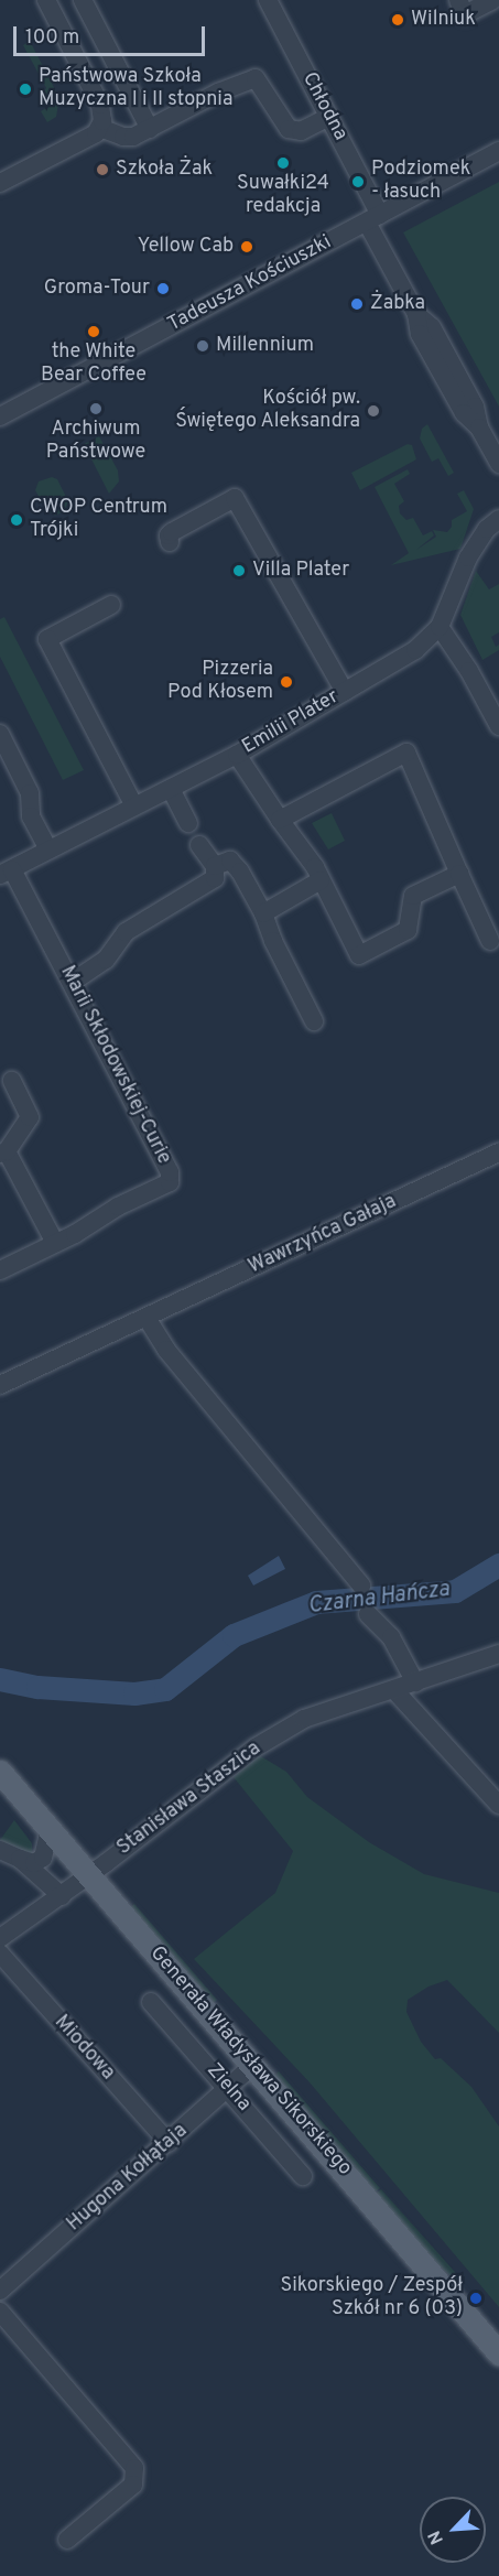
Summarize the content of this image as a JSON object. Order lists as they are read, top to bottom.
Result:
{
  "streets": {
    "main road": ["Generała Władysława Sikorskiego"],
    "street": [
      "Chłodna",
      "Tadeusza Kościuszki",
      "Emilii Plater",
      "Marii Skłodowskiej-Curie",
      "Wawrzyńca Gałaja",
      "Stanisława Staszica",
      "Miodowa",
      "Zielna",
      "Hugona Kołłątaja"
    ]
  },
  "crossings": [
    ["Chłodna", "Tadeusza Kościuszki"],
    ["Emilii Plater", "Marii Skłodowskiej-Curie"],
    ["Stanisława Staszica", "Generała Władysława Sikorskiego"],
    ["Miodowa", "Hugona Kołłątaja"],
    ["Generała Władysława Sikorskiego", "Hugona Kołłątaja"],
    ["Zielna", "Hugona Kołłątaja"]
  ],
  "water": ["Czarna Hańcza"],
  "places": [
    "Wilniuk",
    "Państwowa Szkoła Muzyczna I i II stopnia",
    "Suwałki24 redakcja",
    "Szkoła Żak",
    "Podziomek - łasuch",
    "Yellow Cab",
    "Groma-Tour",
    "Żabka",
    "the White Bear Coffee",
    "Millennium",
    "Archiwum Państwowe",
    "Kościół pw. Świętego Aleksandra",
    "CWOP Centrum Trójki",
    "Villa Plater",
    "Pizzeria Pod Kłosem",
    "Sikorskiego / Zespół Szkół nr 6 (03)"
  ],
  "scale_bar": "100 m",
  "north": "bottom left"
}
